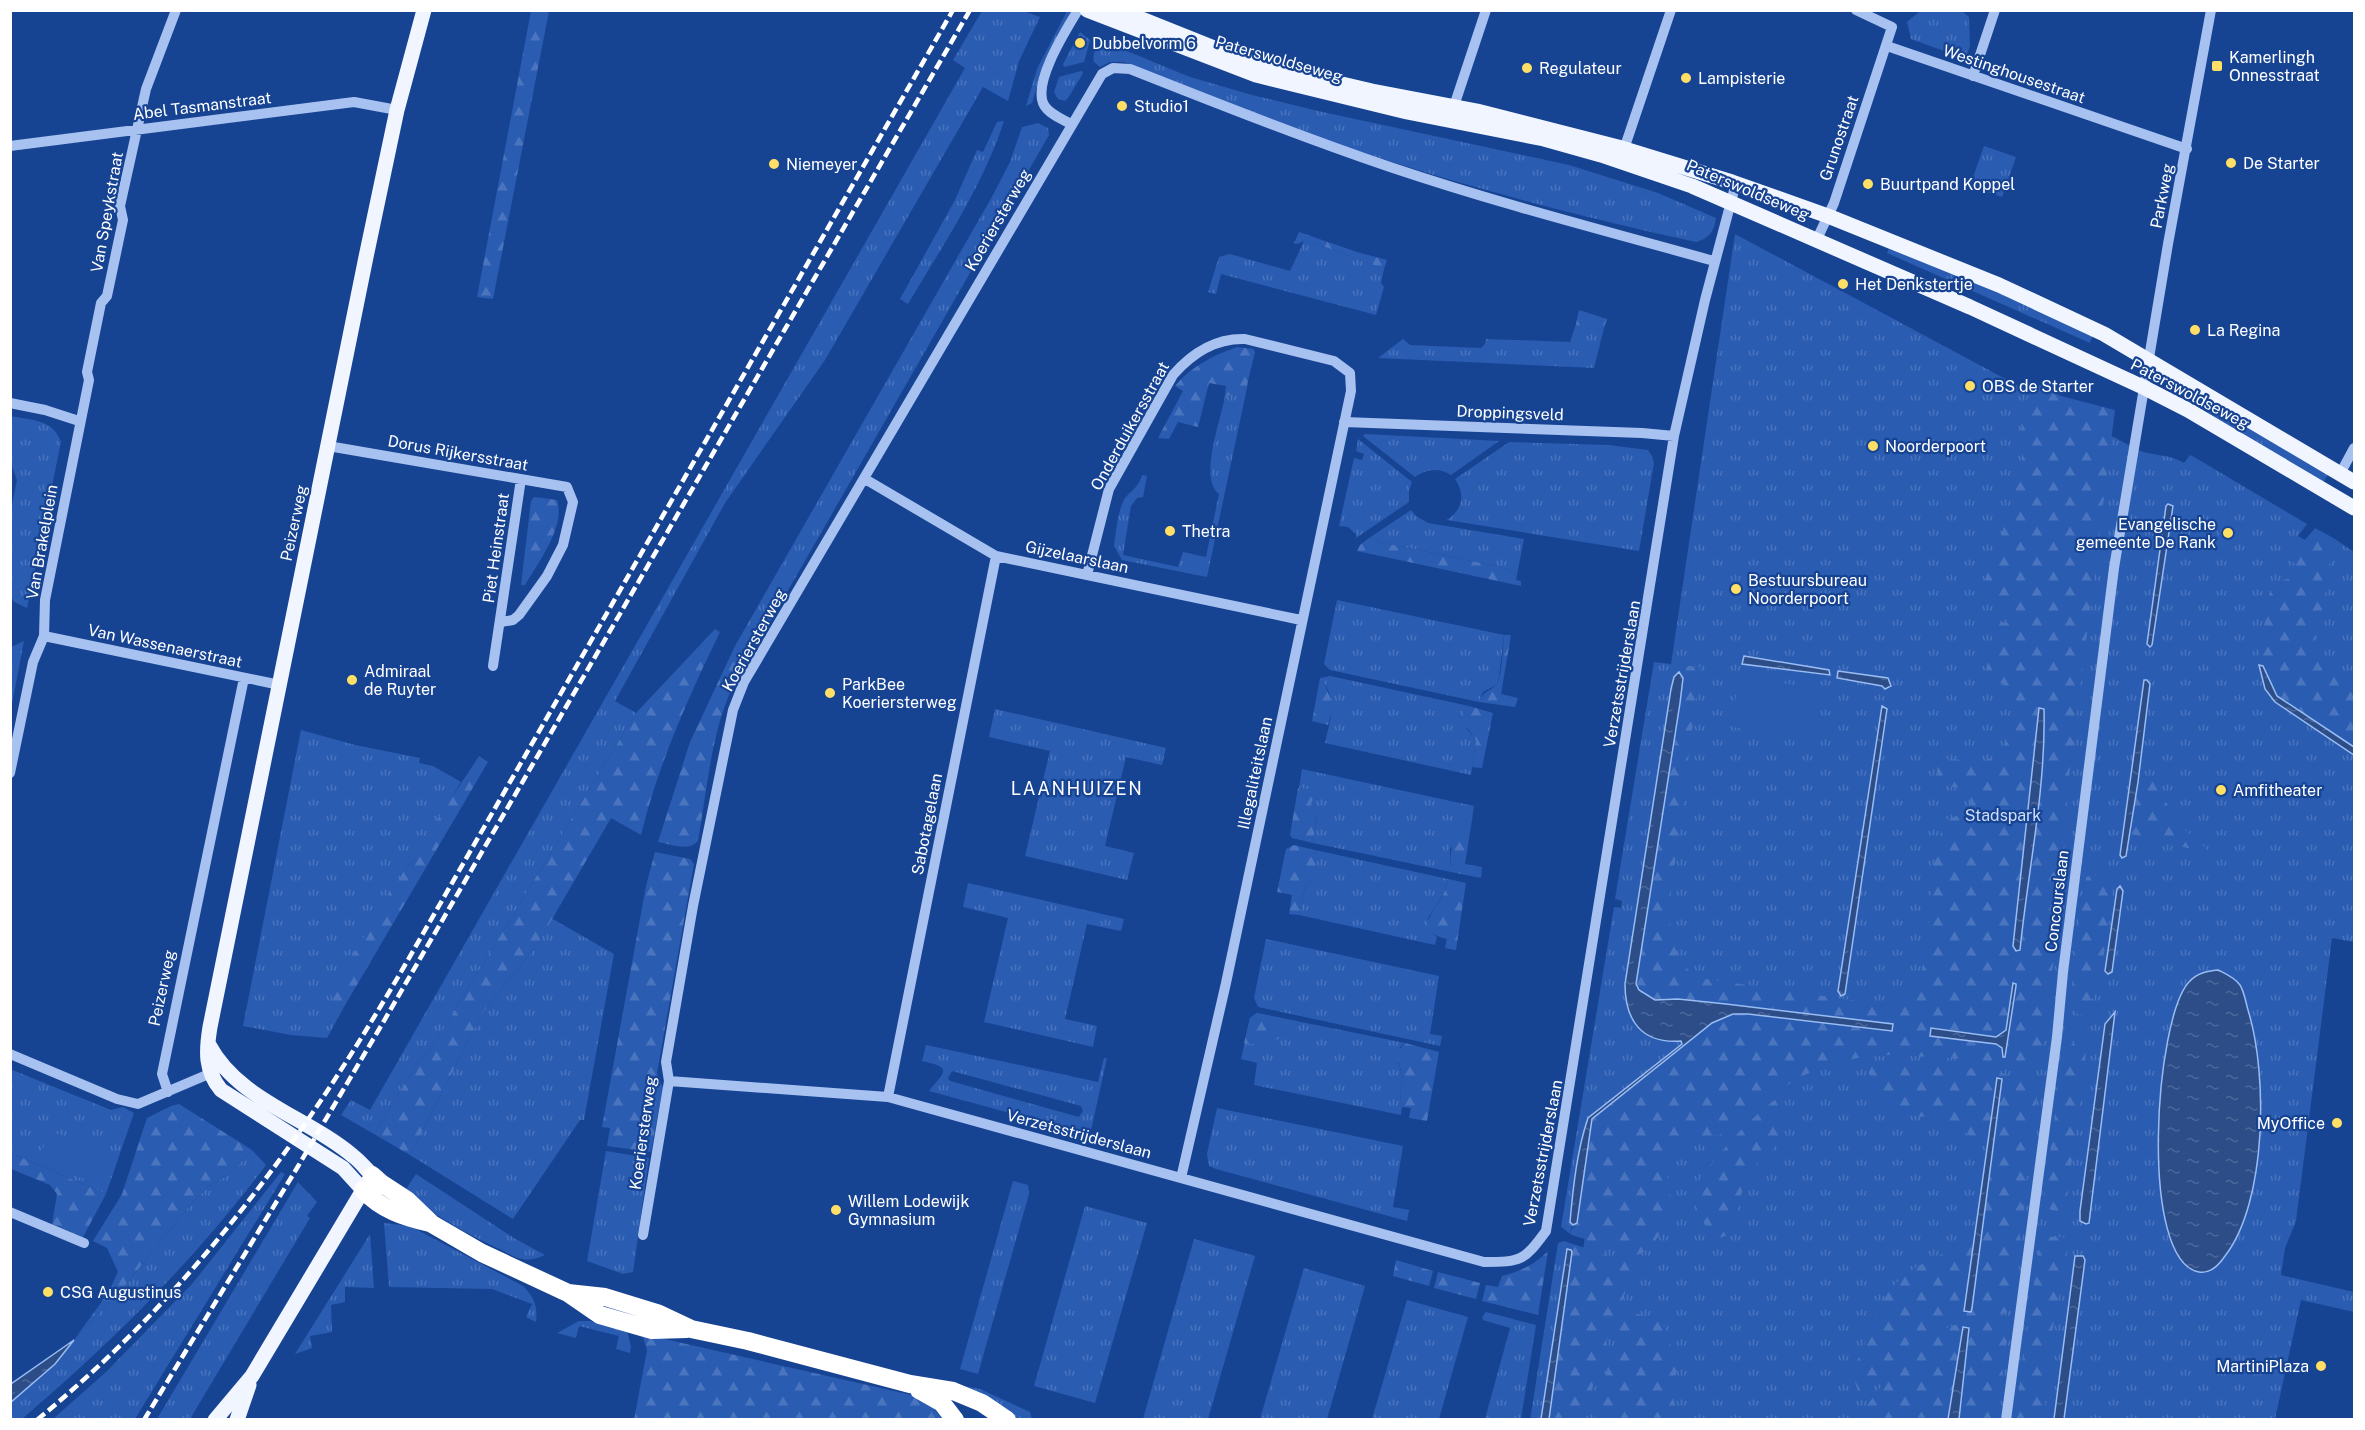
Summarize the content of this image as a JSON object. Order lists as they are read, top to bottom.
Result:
{
  "streets": {
    "main road": ["Paterswoldseweg", "Peizerweg"],
    "street": [
      "Westinghousestraat",
      "Abel Tasmanstraat",
      "Grunostraat",
      "Parkweg",
      "Van Speykstraat",
      "Koeriersterweg",
      "Droppingsveld",
      "Onderduikersstraat",
      "Dorus Rijkersstraat",
      "Van Brakelplein",
      "Piet Heinstraat",
      "Gijzelaarslaan",
      "Van Wassenaerstraat",
      "Verzetsstrijderslaan",
      "Illegaliteitslaan",
      "Sabotagelaan",
      "Concourslaan"
    ]
  },
  "crossings": [
    ["Paterswoldseweg", "Grunostraat"],
    ["Paterswoldseweg", "Parkweg"],
    ["Paterswoldseweg", "Verzetsstrijderslaan"],
    ["Paterswoldseweg", "Concourslaan"],
    ["Westinghousestraat", "Grunostraat"],
    ["Westinghousestraat", "Parkweg"],
    ["Abel Tasmanstraat", "Van Speykstraat"],
    ["Abel Tasmanstraat", "Peizerweg"],
    ["Parkweg", "Concourslaan"],
    ["Van Speykstraat", "Van Brakelplein"],
    ["Koeriersterweg", "Gijzelaarslaan"],
    ["Koeriersterweg", "Verzetsstrijderslaan"],
    ["Droppingsveld", "Verzetsstrijderslaan"],
    ["Droppingsveld", "Illegaliteitslaan"],
    ["Onderduikersstraat", "Gijzelaarslaan"],
    ["Onderduikersstraat", "Illegaliteitslaan"],
    ["Dorus Rijkersstraat", "Peizerweg"],
    ["Dorus Rijkersstraat", "Piet Heinstraat"],
    ["Peizerweg", "Van Wassenaerstraat"],
    ["Van Brakelplein", "Van Wassenaerstraat"],
    ["Gijzelaarslaan", "Illegaliteitslaan"],
    ["Gijzelaarslaan", "Sabotagelaan"],
    ["Verzetsstrijderslaan", "Illegaliteitslaan"],
    ["Verzetsstrijderslaan", "Sabotagelaan"]
  ],
  "districts": ["LAANHUIZEN"],
  "parks": ["Stadspark"],
  "places": {
    "other": [
      "Dubbelvorm 6",
      "Regulateur",
      "Lampisterie",
      "Studio1",
      "De Starter",
      "Niemeyer",
      "Buurtpand Koppel",
      "Het Denkstertje",
      "La Regina",
      "OBS de Starter",
      "Noorderpoort",
      "Thetra",
      "Evangelische gemeente De Rank",
      "Bestuursbureau Noorderpoort",
      "Admiraal de Ruyter",
      "ParkBee Koeriersterweg",
      "Amfitheater",
      "MyOffice",
      "Willem Lodewijk Gymnasium",
      "CSG Augustinus",
      "MartiniPlaza"
    ],
    "transit": ["Kamerlingh Onnesstraat"]
  }
}
